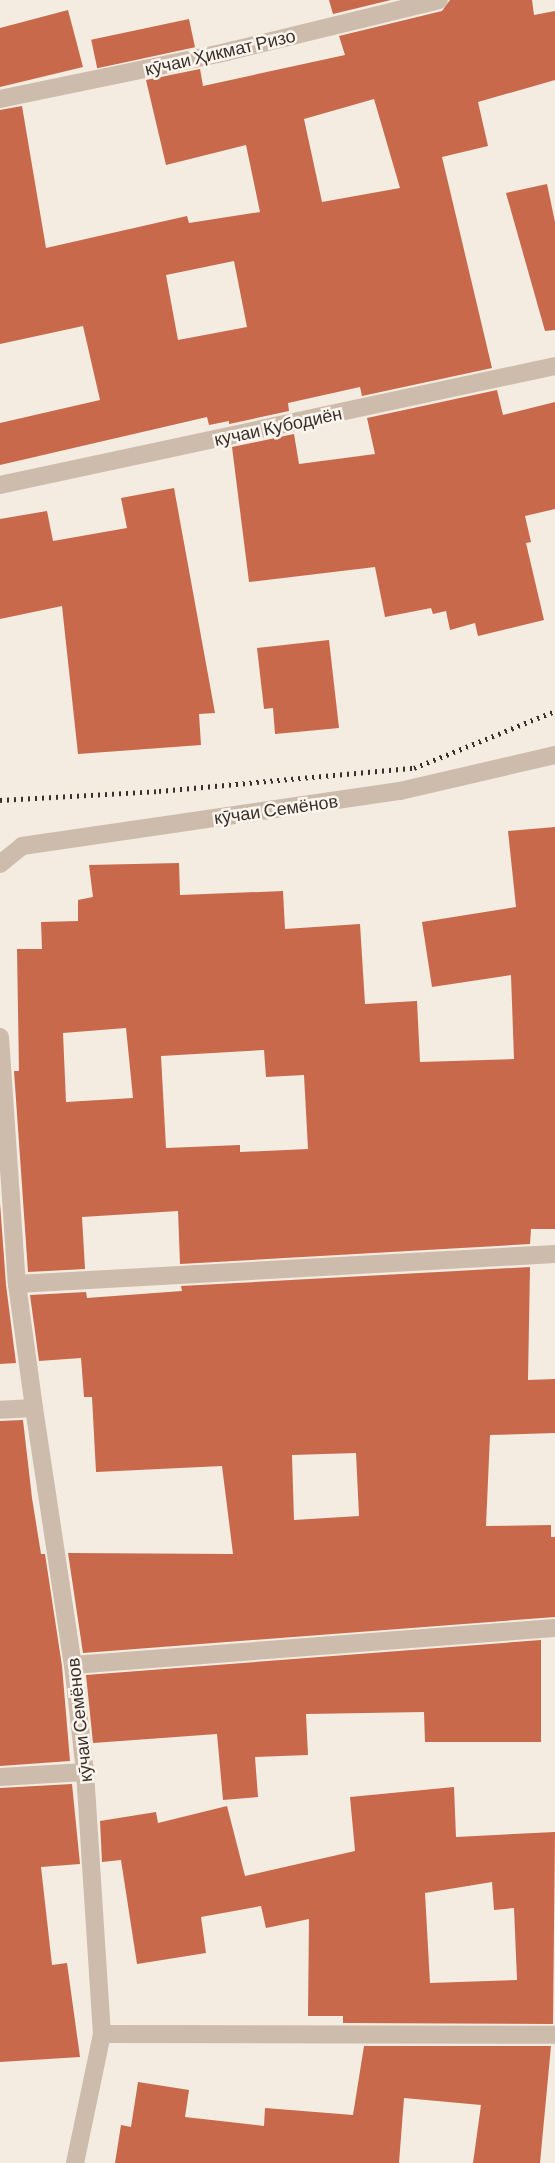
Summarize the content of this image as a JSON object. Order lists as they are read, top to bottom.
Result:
{
  "streets": {
    "street": ["кӯчаи Ҳикмат Ризо", "кучаи Кубодиён", "кӯчаи Семёнов"]
  }
}
